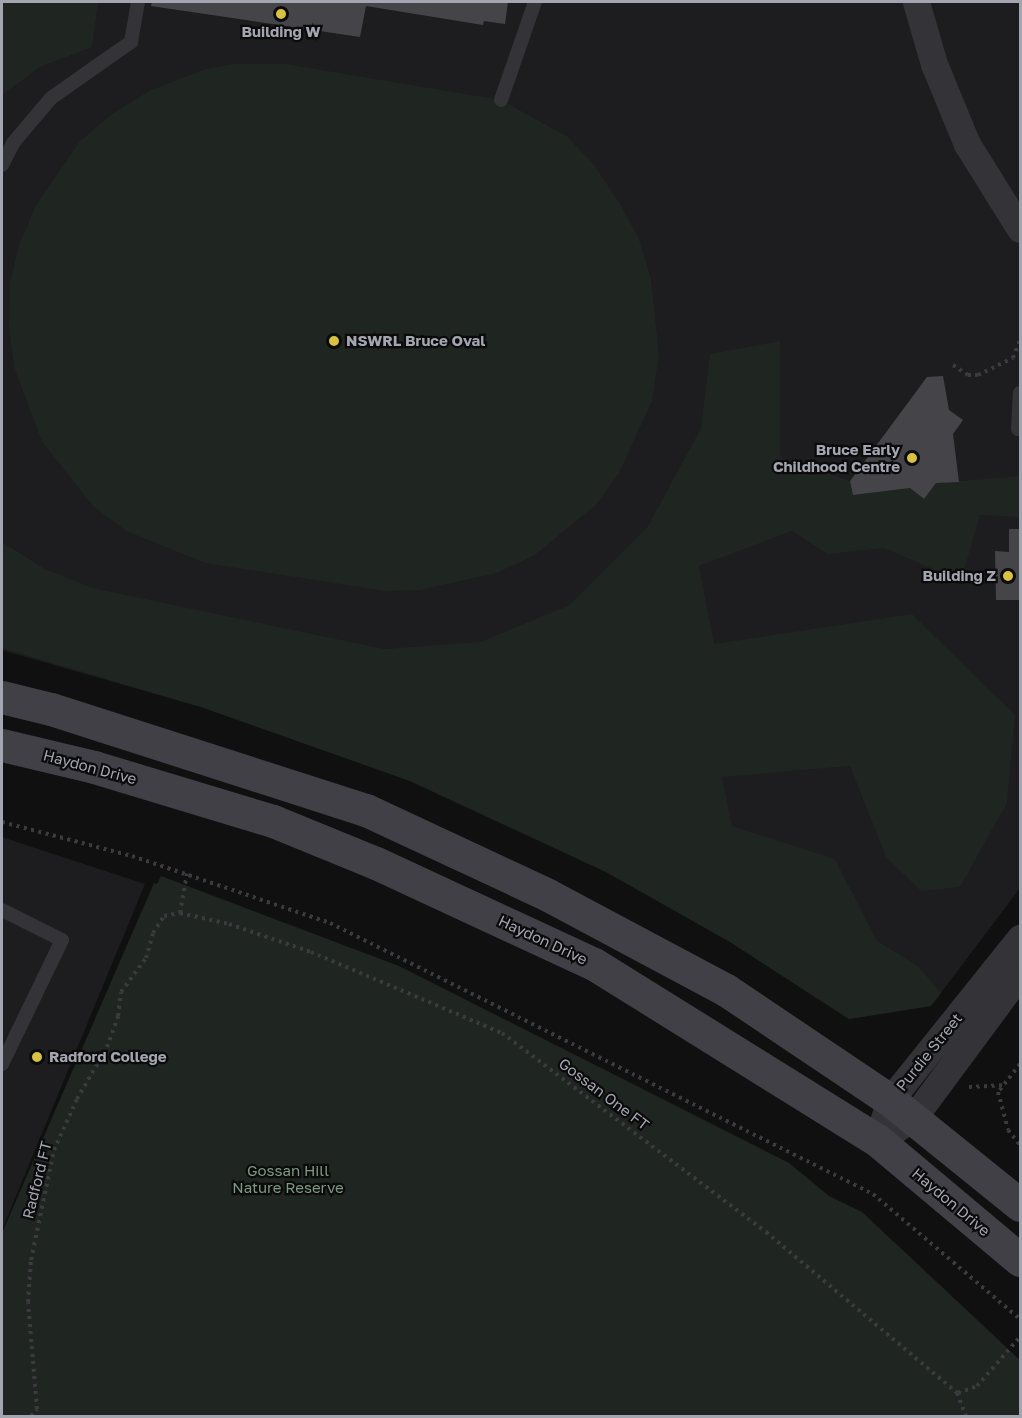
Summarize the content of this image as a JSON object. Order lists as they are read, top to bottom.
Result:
{
  "streets": {
    "main road": ["Haydon Drive"],
    "street": ["Purdie Street"],
    "path": ["Gossan One FT", "Radford FT"]
  },
  "crossings": [
    ["Haydon Drive", "Purdie Street"],
    ["Gossan One FT", "Radford FT"]
  ],
  "parks": ["Gossan Hill Nature Reserve"],
  "places": [
    "Building W",
    "NSWRL Bruce Oval",
    "Bruce Early Childhood Centre",
    "Building Z",
    "Radford College"
  ]
}
